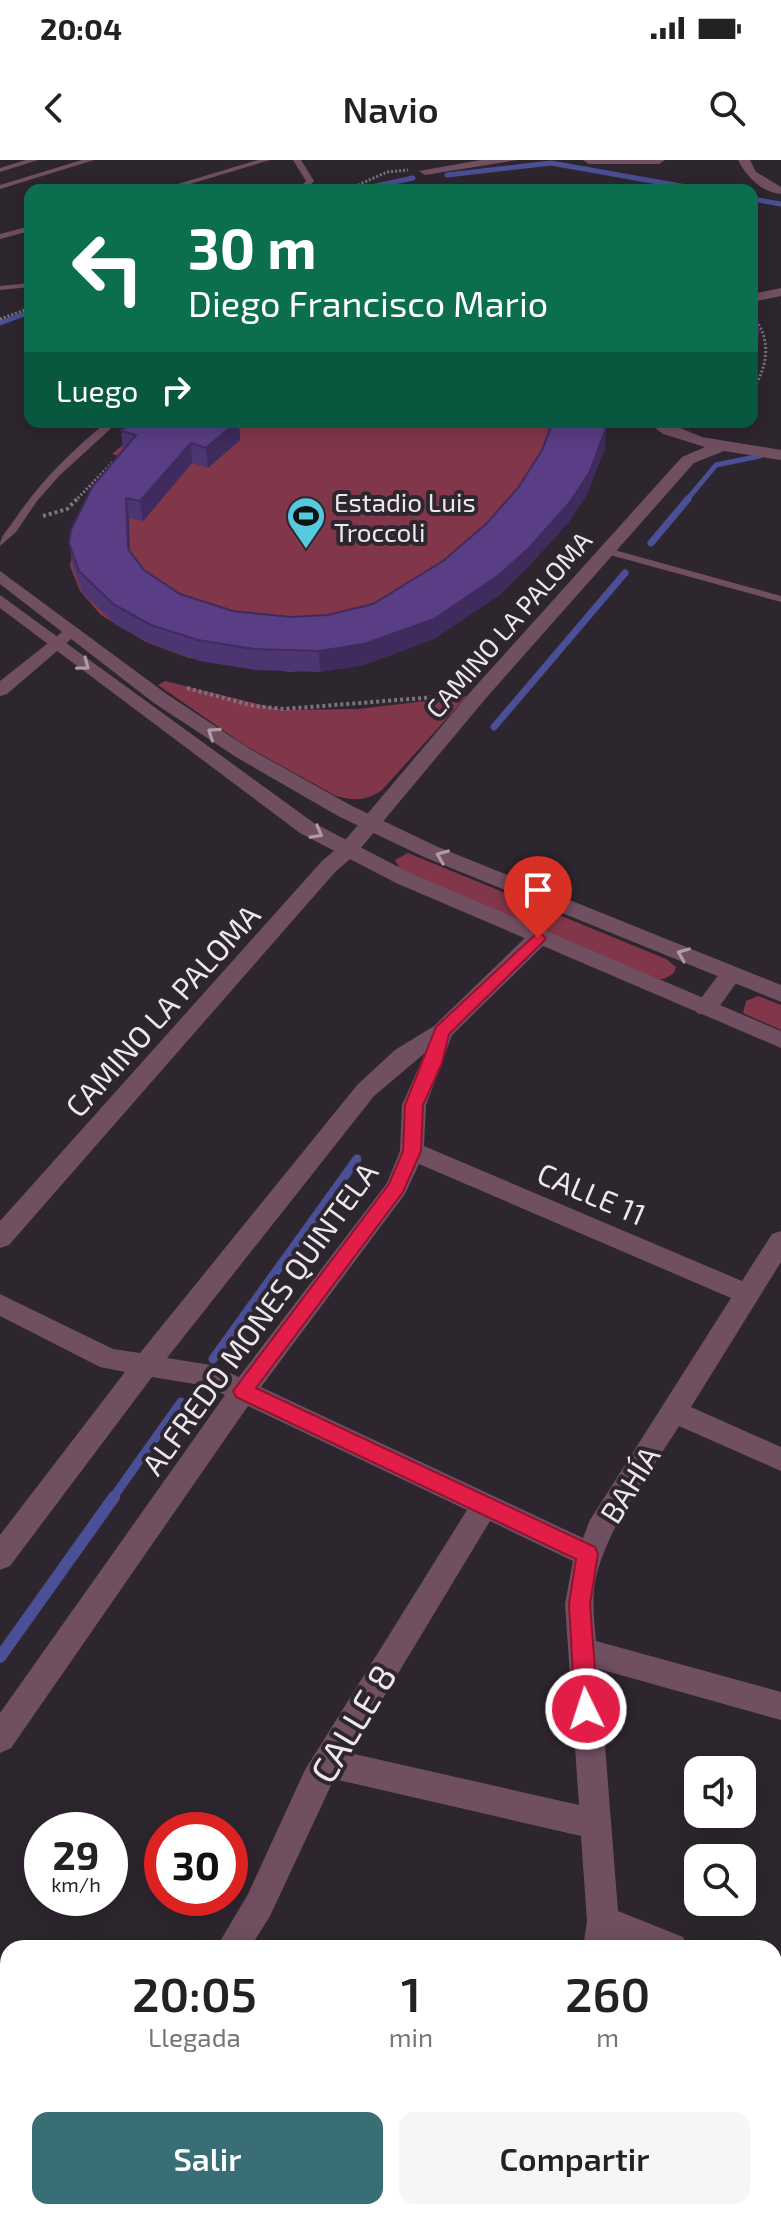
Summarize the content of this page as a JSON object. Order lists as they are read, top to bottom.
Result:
{
  "streets": {
    "street": [
      "CAMINO LA PALOMA",
      "CALLE 11",
      "ALFREDO MONES QUINTELA",
      "BAHÍA",
      "CALLE 8"
    ]
  },
  "crossings": [
    ["CALLE 11", "ALFREDO MONES QUINTELA"],
    ["CALLE 11", "BAHÍA"]
  ],
  "places": {
    "sports": ["Estadio Luis Troccoli"]
  },
  "page": {
    "status": "20:04",
    "header": "Navio",
    "turn": ["30 m", "Diego Francisco Mario"],
    "then": "Luego",
    "speed": "29 km/h",
    "limit": "30",
    "eta": [
      "20:05",
      "Llegada",
      "1",
      "min",
      "260",
      "m"
    ],
    "buttons": ["Salir", "Compartir"]
  }
}
